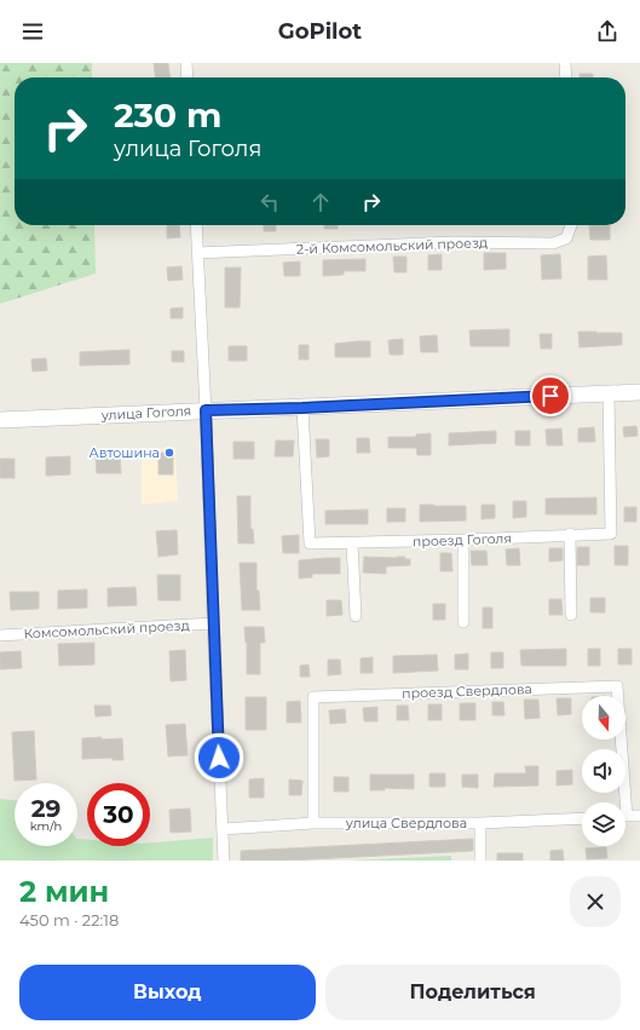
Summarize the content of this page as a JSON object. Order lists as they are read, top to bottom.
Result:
{
  "streets": {
    "street": [
      "2-й Комсомольский проезд",
      "улица Гоголя",
      "проезд Гоголя",
      "Комсомольский проезд",
      "проезд Свердлова",
      "улица Свердлова"
    ]
  },
  "crossings": [
    ["улица Гоголя", "проезд Гоголя"],
    ["проезд Свердлова", "улица Свердлова"]
  ],
  "places": ["Автошина"],
  "north": "bottom",
  "page": {
    "header": "GoPilot",
    "turn": ["230 m", "улица Гоголя"],
    "speed": "29 km/h",
    "limit": "30",
    "heading": ["2 мин", "450 m · 22:18"],
    "buttons": ["Выход", "Поделиться"]
  }
}
